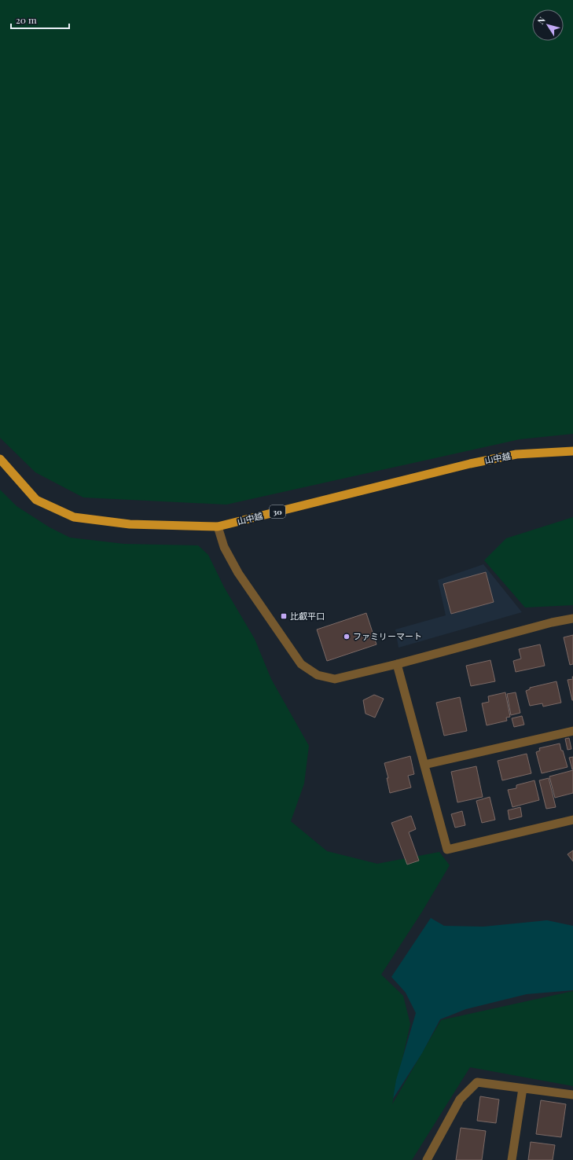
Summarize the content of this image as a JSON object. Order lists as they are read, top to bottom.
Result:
{
  "streets": {
    "main road": ["山中越", "30"]
  },
  "places": {
    "transit": ["比叡平口"],
    "other": ["ファミリーマート"]
  },
  "scale_bar": "20 m",
  "north": "top left"
}
